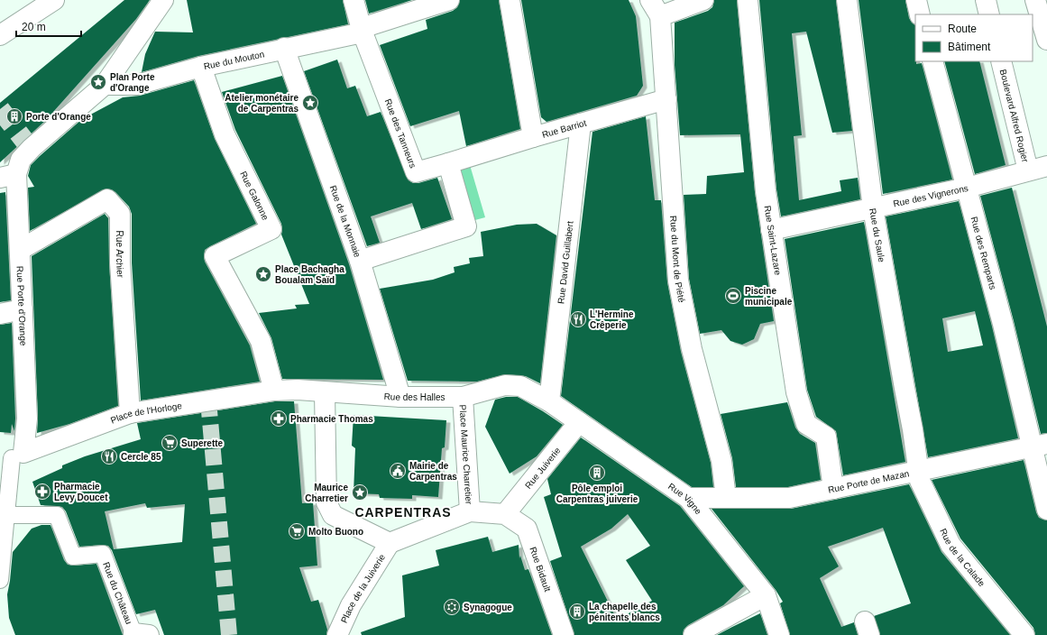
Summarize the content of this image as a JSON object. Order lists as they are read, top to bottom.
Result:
{
  "streets": {
    "street": [
      "Rue du Mouton",
      "Boulevard Alfred Rogier",
      "Rue Barriot",
      "Rue des Tanneurs",
      "Rue des Vignerons",
      "Rue Galonne",
      "Rue de la Monnaie",
      "Rue du Saule",
      "Rue Saint-Lazare",
      "Rue des Remparts",
      "Rue Archier",
      "Rue du Mont de Piété",
      "Rue David Guillabert",
      "Rue Porte d'Orange",
      "Rue des Halles",
      "Place de l'Horloge",
      "Place Maurice Charretier",
      "Rue Juiverie",
      "Rue Porte de Mazan",
      "Rue Vigne",
      "Rue de la Calade",
      "Rue Bidault",
      "Place de la Juiverie",
      "Rue du Château"
    ]
  },
  "crossings": [
    ["Rue du Mouton", "Rue des Tanneurs"],
    ["Rue du Mouton", "Rue Galonne"],
    ["Rue du Mouton", "Rue de la Monnaie"],
    ["Boulevard Alfred Rogier", "Rue des Vignerons"],
    ["Rue Barriot", "Rue du Mont de Piété"],
    ["Rue Barriot", "Rue David Guillabert"],
    ["Rue des Vignerons", "Rue du Saule"],
    ["Rue des Vignerons", "Rue Saint-Lazare"],
    ["Rue des Vignerons", "Rue des Remparts"],
    ["Rue Galonne", "Rue des Halles"],
    ["Rue Galonne", "Place de l'Horloge"],
    ["Rue de la Monnaie", "Rue des Halles"],
    ["Rue du Saule", "Rue Porte de Mazan"],
    ["Rue du Saule", "Rue de la Calade"],
    ["Rue Saint-Lazare", "Rue Porte de Mazan"],
    ["Rue des Remparts", "Rue Porte de Mazan"],
    ["Rue Archier", "Rue Porte d'Orange"],
    ["Rue Archier", "Place de l'Horloge"],
    ["Rue du Mont de Piété", "Rue Porte de Mazan"],
    ["Rue David Guillabert", "Rue des Halles"],
    ["Rue David Guillabert", "Rue Vigne"],
    ["Rue Porte d'Orange", "Place de l'Horloge"],
    ["Rue des Halles", "Place de l'Horloge"],
    ["Rue des Halles", "Place Maurice Charretier"],
    ["Rue des Halles", "Rue Vigne"],
    ["Place Maurice Charretier", "Rue Juiverie"],
    ["Place Maurice Charretier", "Rue Bidault"],
    ["Place Maurice Charretier", "Place de la Juiverie"],
    ["Rue Juiverie", "Rue Vigne"],
    ["Rue Juiverie", "Rue Bidault"],
    ["Rue Porte de Mazan", "Rue Vigne"],
    ["Rue Porte de Mazan", "Rue de la Calade"]
  ],
  "districts": ["CARPENTRAS"],
  "places": {
    "place": [
      "Plan Porte d'Orange",
      "Atelier monétaire de Carpentras",
      "Place Bachagha Boualam Saïd",
      "Maurice Charretier"
    ],
    "building": ["Porte d'Orange", "Pôle emploi Carpentras juiverie", "La chapelle des pénitents blancs"],
    "sports": ["Piscine municipale"],
    "restaurant": ["L'Hermine Crêperie", "Cercle 85"],
    "pharmacy": ["Pharmacie Thomas", "Pharmacie Levy Doucet"],
    "supermarket": ["Superette", "Molto Buono"],
    "public building": ["Mairie de Carpentras"],
    "synagogue": ["Synagogue"]
  },
  "legend": ["Route", "Bâtiment"],
  "scale_bar": "20 m"
}
